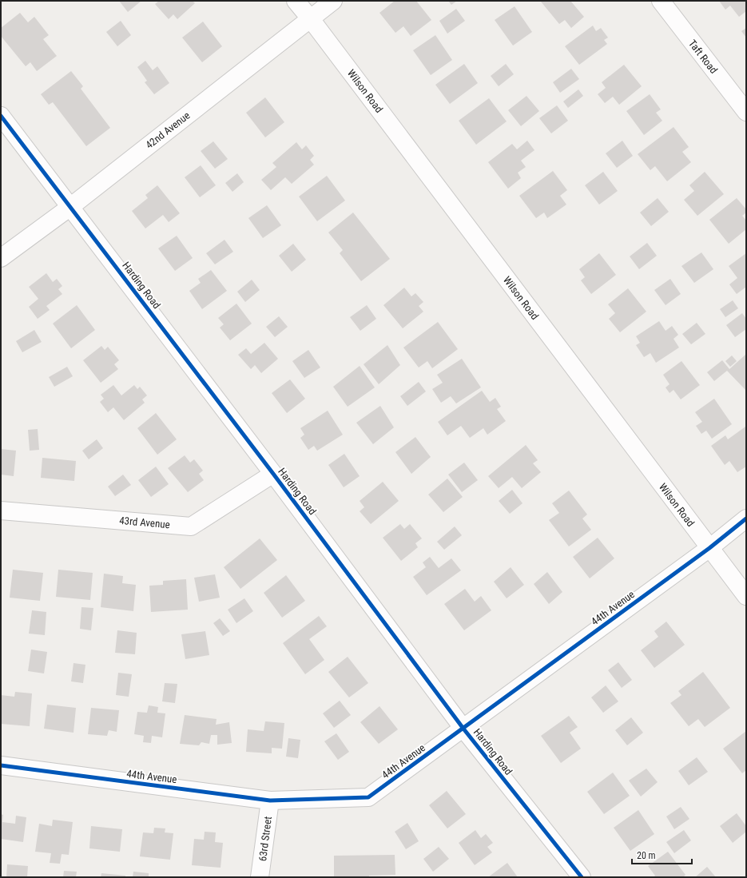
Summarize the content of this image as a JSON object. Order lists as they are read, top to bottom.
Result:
{
  "streets": {
    "street": [
      "Taft Road",
      "Wilson Road",
      "42nd Avenue",
      "Harding Road",
      "43rd Avenue",
      "44th Avenue",
      "63rd Street"
    ]
  },
  "crossings": [
    ["Wilson Road", "42nd Avenue"],
    ["Wilson Road", "44th Avenue"],
    ["42nd Avenue", "Harding Road"],
    ["Harding Road", "43rd Avenue"],
    ["Harding Road", "44th Avenue"],
    ["44th Avenue", "63rd Street"]
  ],
  "scale_bar": "20 m"
}
